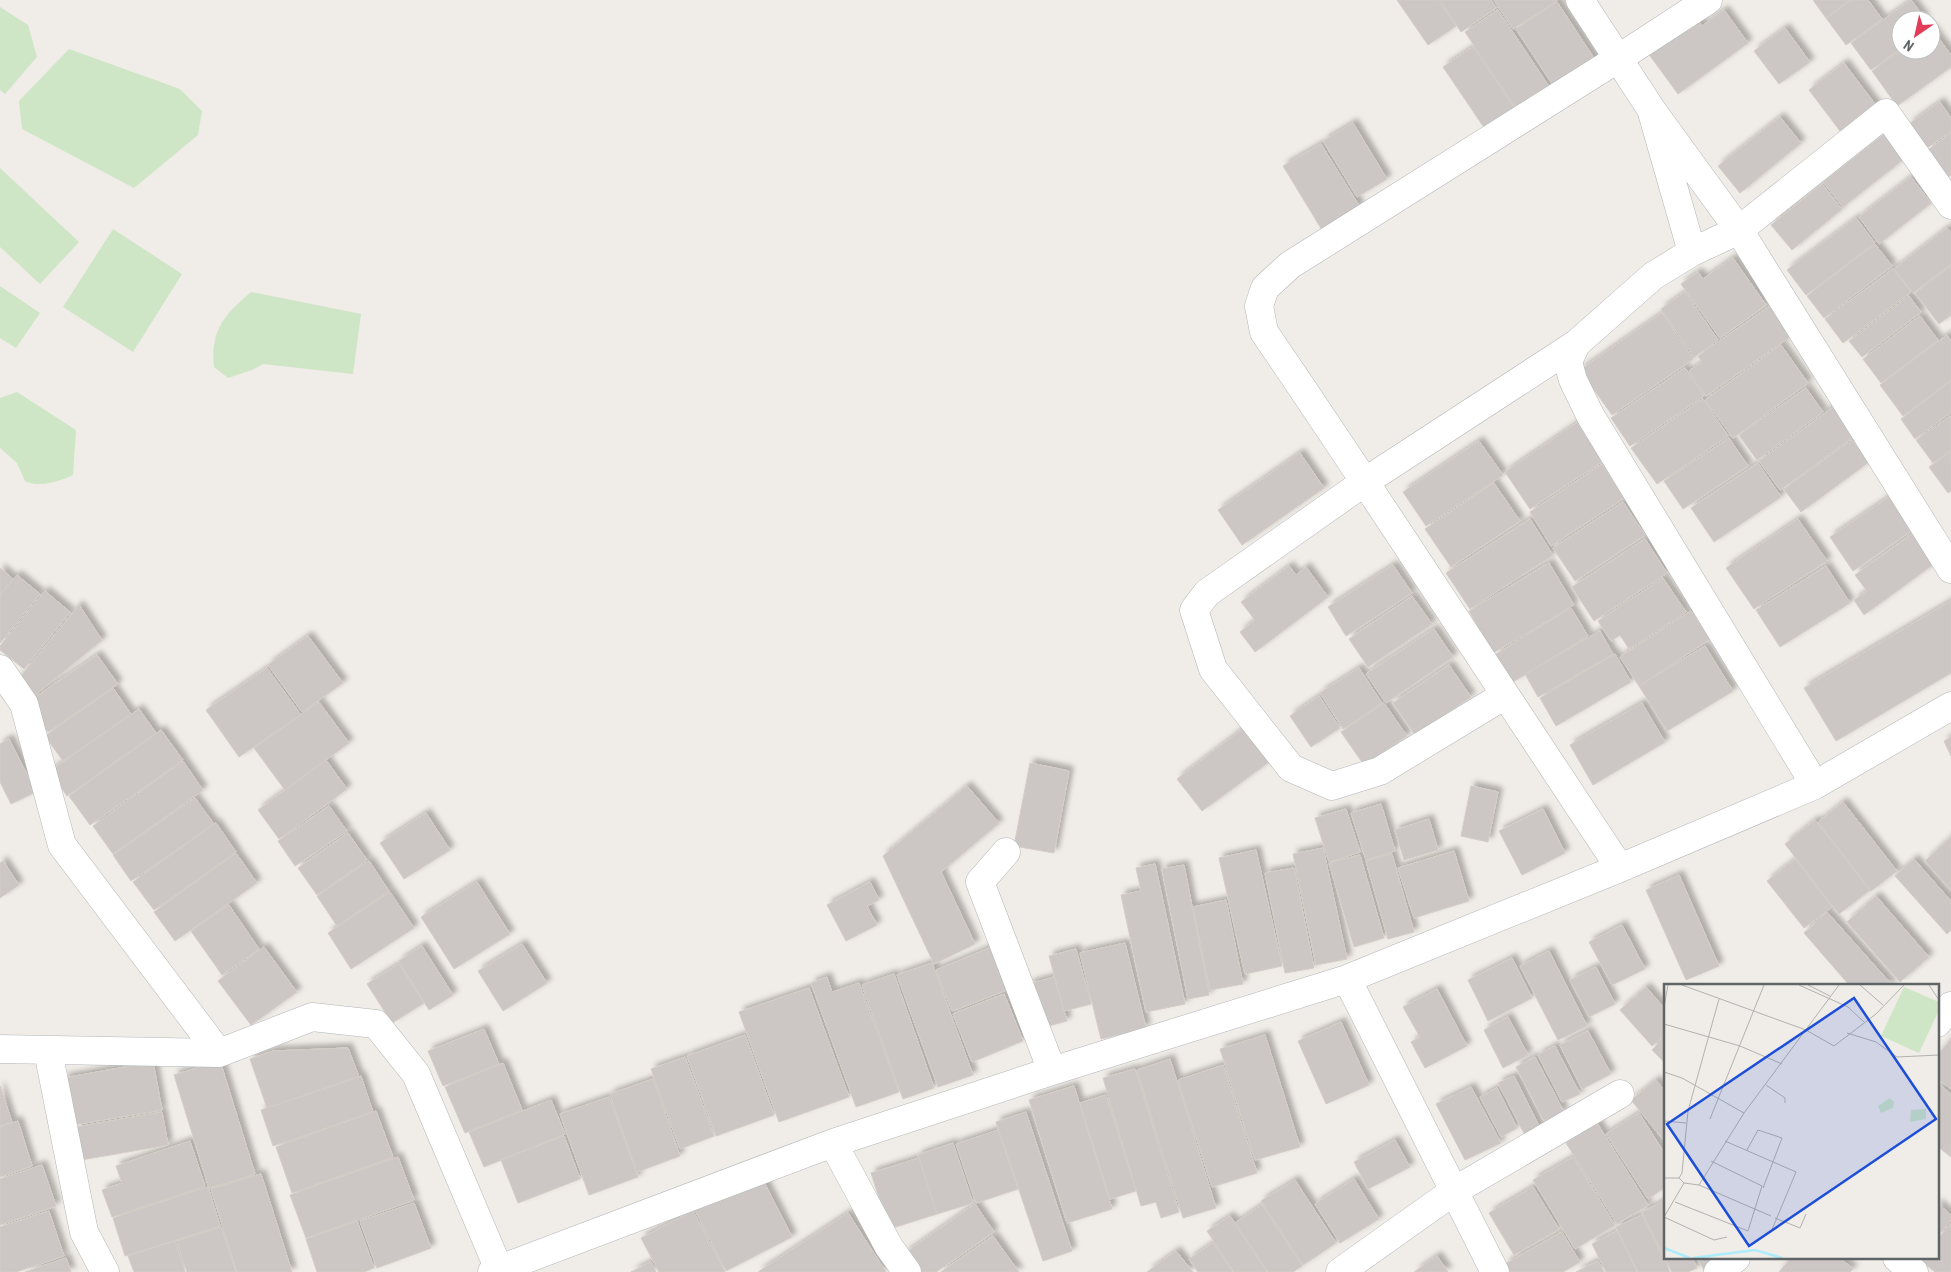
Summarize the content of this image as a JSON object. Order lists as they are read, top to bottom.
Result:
{
  "north": "bottom left"
}
